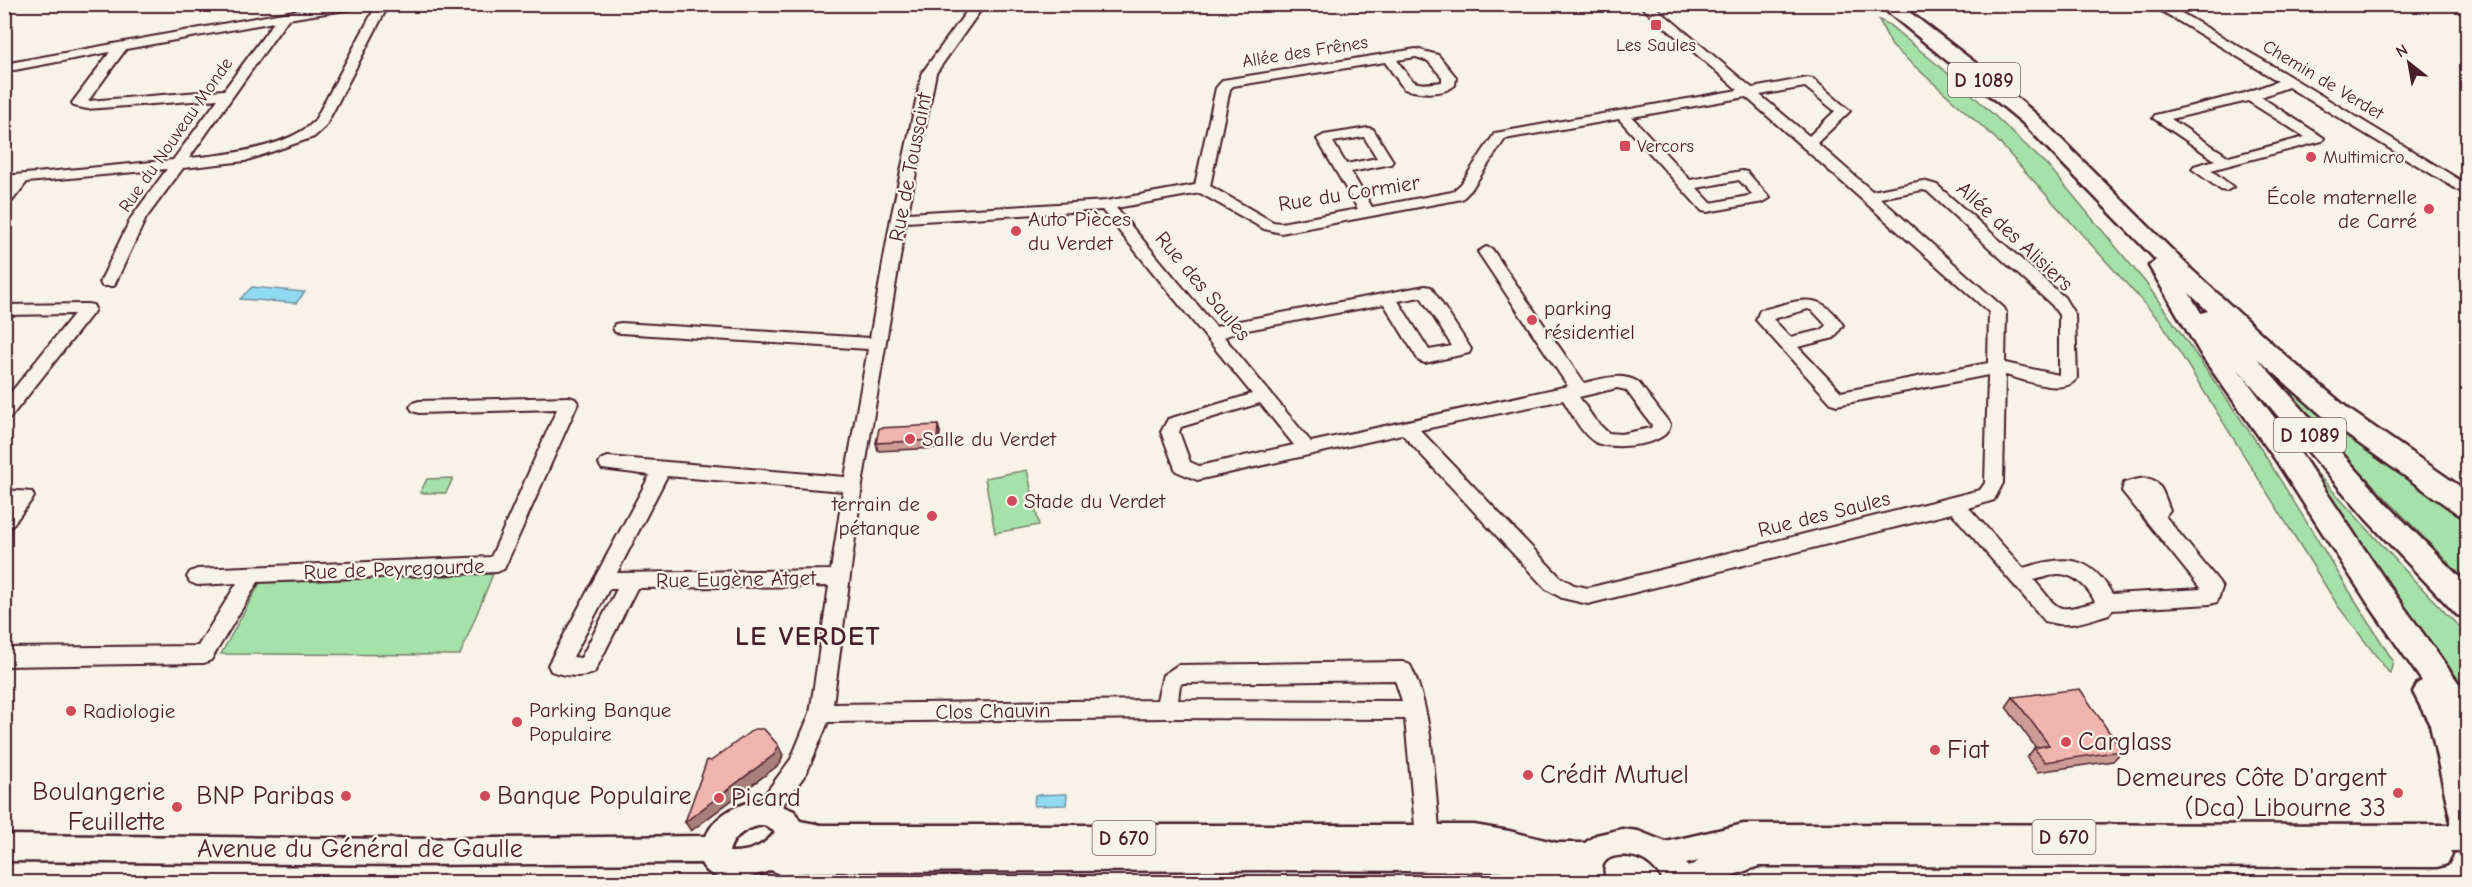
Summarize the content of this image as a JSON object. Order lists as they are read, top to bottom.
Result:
{
  "streets": {
    "highway": ["D 1089"],
    "main road": ["D 670", "Avenue du Général de Gaulle"],
    "street": [
      "Allée des Frênes",
      "Chemin de Verdet",
      "Rue du Nouveau Monde",
      "Rue de Toussaint",
      "Rue du Cormier",
      "Allée des Alisiers",
      "Rue des Saules",
      "Rue de Peyregourde",
      "Rue Eugène Atget",
      "Clos Chauvin"
    ]
  },
  "crossings": [
    ["Allée des Frênes", "Rue du Cormier"],
    ["Rue de Toussaint", "Rue Eugène Atget"],
    ["Rue de Toussaint", "Clos Chauvin"],
    ["Rue de Toussaint", "D 670"],
    ["Rue de Toussaint", "Avenue du Général de Gaulle"],
    ["Rue du Cormier", "Rue des Saules"],
    ["Allée des Alisiers", "Rue des Saules"],
    ["D 670", "Avenue du Général de Gaulle"]
  ],
  "districts": ["LE VERDET"],
  "places": {
    "transit": ["Les Saules", "Vercors"],
    "other": [
      "Multimicro",
      "École maternelle de Carré",
      "Auto Pièces du Verdet",
      "parking résidentiel",
      "Salle du Verdet",
      "Stade du Verdet",
      "terrain de pétanque",
      "Radiologie",
      "Parking Banque Populaire",
      "Carglass",
      "Fiat",
      "Crédit Mutuel",
      "Demeures Côte D'argent (Dca) Libourne 33",
      "BNP Paribas",
      "Banque Populaire",
      "Picard",
      "Boulangerie Feuillette"
    ]
  },
  "north": "top left"
}
